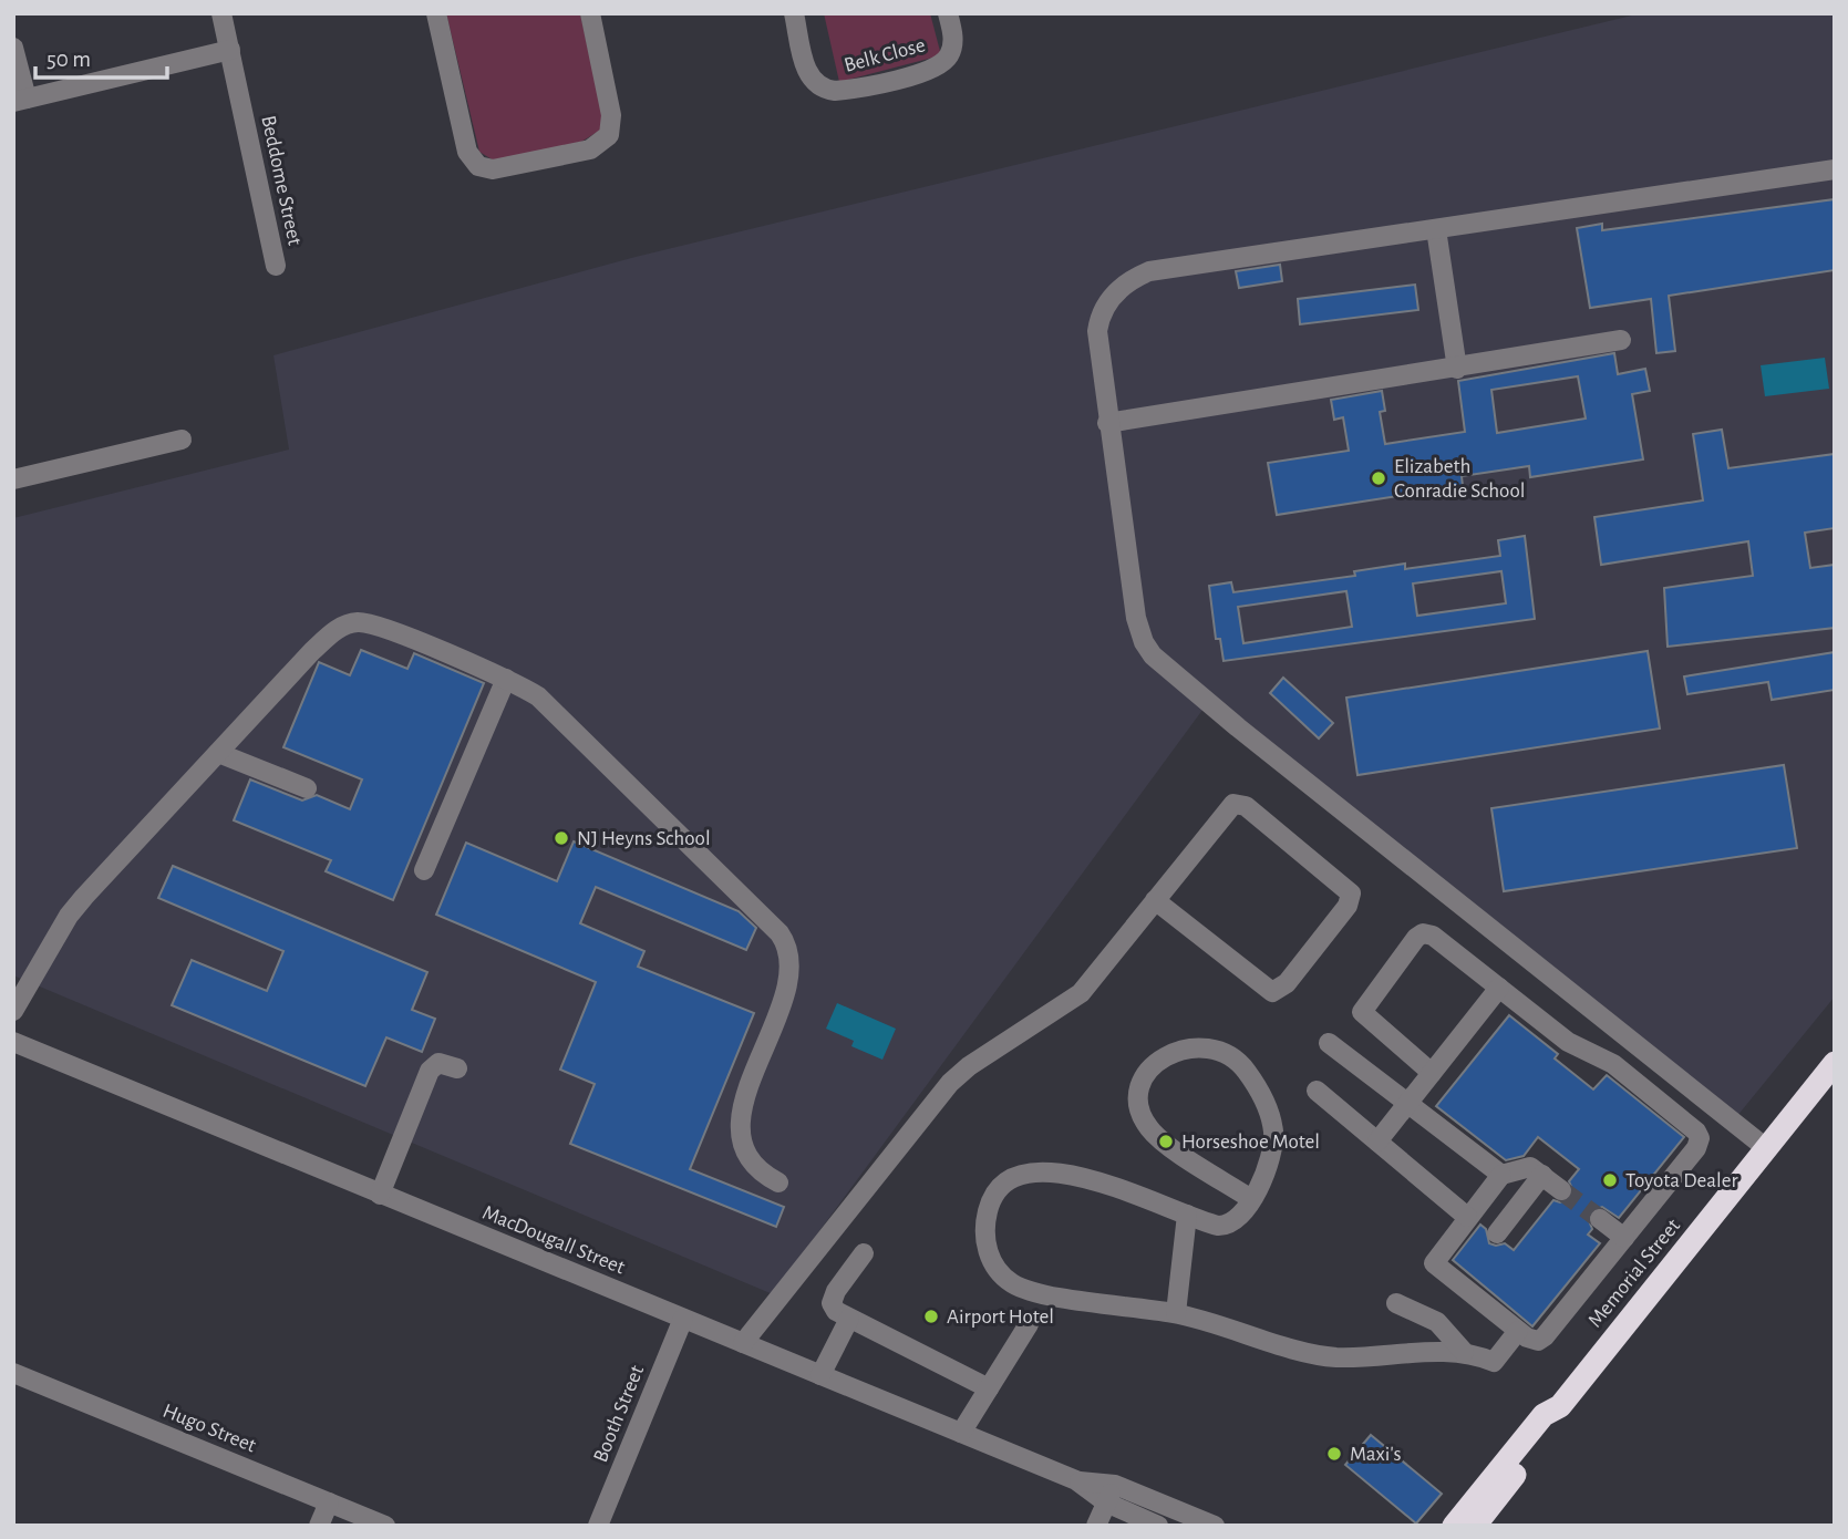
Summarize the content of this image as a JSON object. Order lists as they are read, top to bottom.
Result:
{
  "streets": {
    "highway": ["Memorial Street"],
    "street": [
      "Belk Close",
      "Beddome Street",
      "MacDougall Street",
      "Booth Street",
      "Hugo Street"
    ]
  },
  "crossings": [
    ["MacDougall Street", "Booth Street"]
  ],
  "places": [
    "Elizabeth Conradie School",
    "NJ Heyns School",
    "Horseshoe Motel",
    "Toyota Dealer",
    "Airport Hotel",
    "Maxi's"
  ],
  "scale_bar": "50 m"
}
